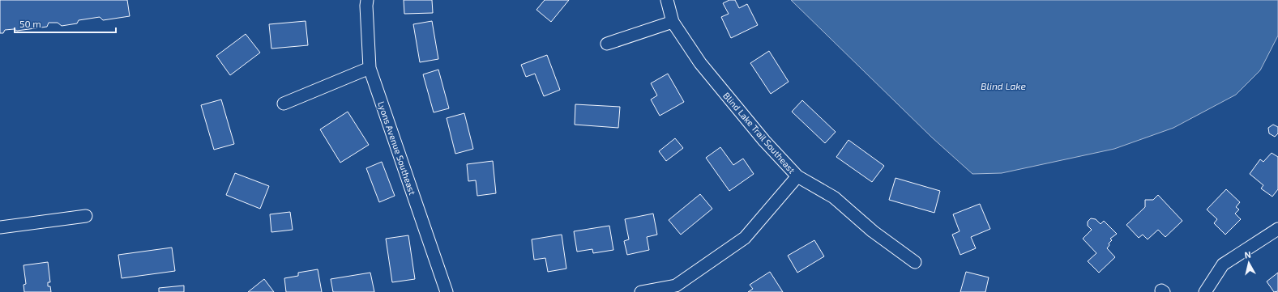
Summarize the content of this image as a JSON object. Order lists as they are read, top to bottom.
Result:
{
  "streets": {
    "street": ["Blind Lake Trail Southeast", "Lyons Avenue Southeast"]
  },
  "water": ["Blind Lake"],
  "scale_bar": "50 m",
  "north": "top"
}
